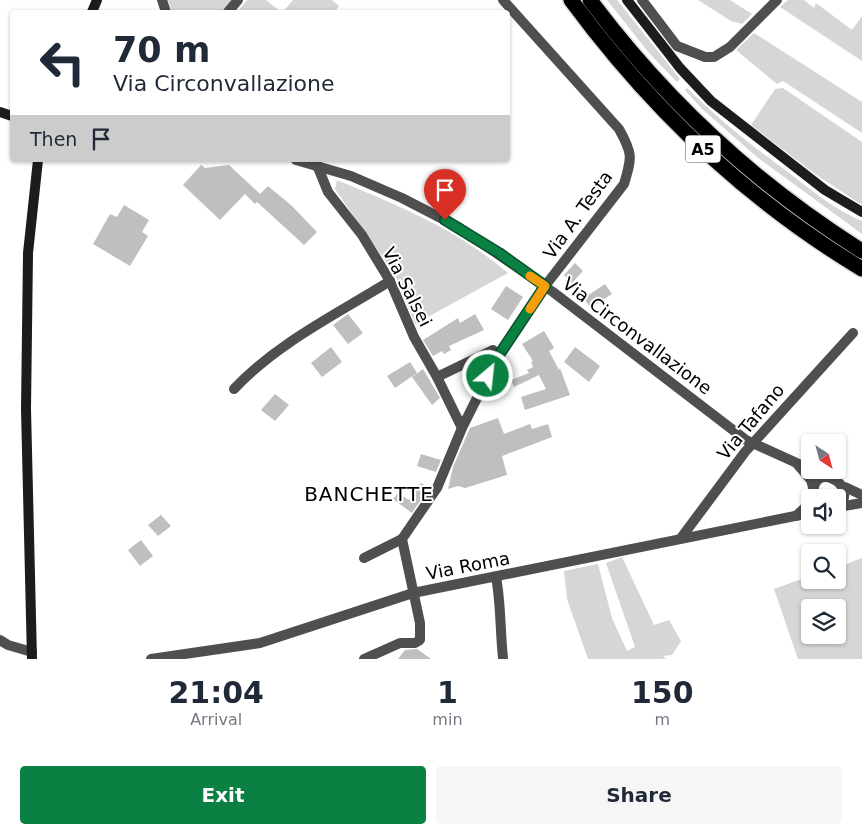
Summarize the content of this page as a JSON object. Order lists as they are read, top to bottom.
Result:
{
  "streets": {
    "highway": ["A5"],
    "street": [
      "Via A. Testa",
      "Via Salsei",
      "Via Circonvallazione",
      "Via Tafano",
      "Via Roma"
    ]
  },
  "crossings": [
    ["Via A. Testa", "Via Salsei"],
    ["Via A. Testa", "Via Circonvallazione"],
    ["Via Salsei", "Via Circonvallazione"],
    ["Via Circonvallazione", "Via Tafano"],
    ["Via Tafano", "Via Roma"]
  ],
  "districts": ["BANCHETTE"],
  "north": "bottom right",
  "page": {
    "turn": ["70 m", "Via Circonvallazione"],
    "then": "Then",
    "eta": [
      "21:04",
      "Arrival",
      "1",
      "min",
      "150",
      "m"
    ],
    "buttons": ["Exit", "Share"]
  }
}
